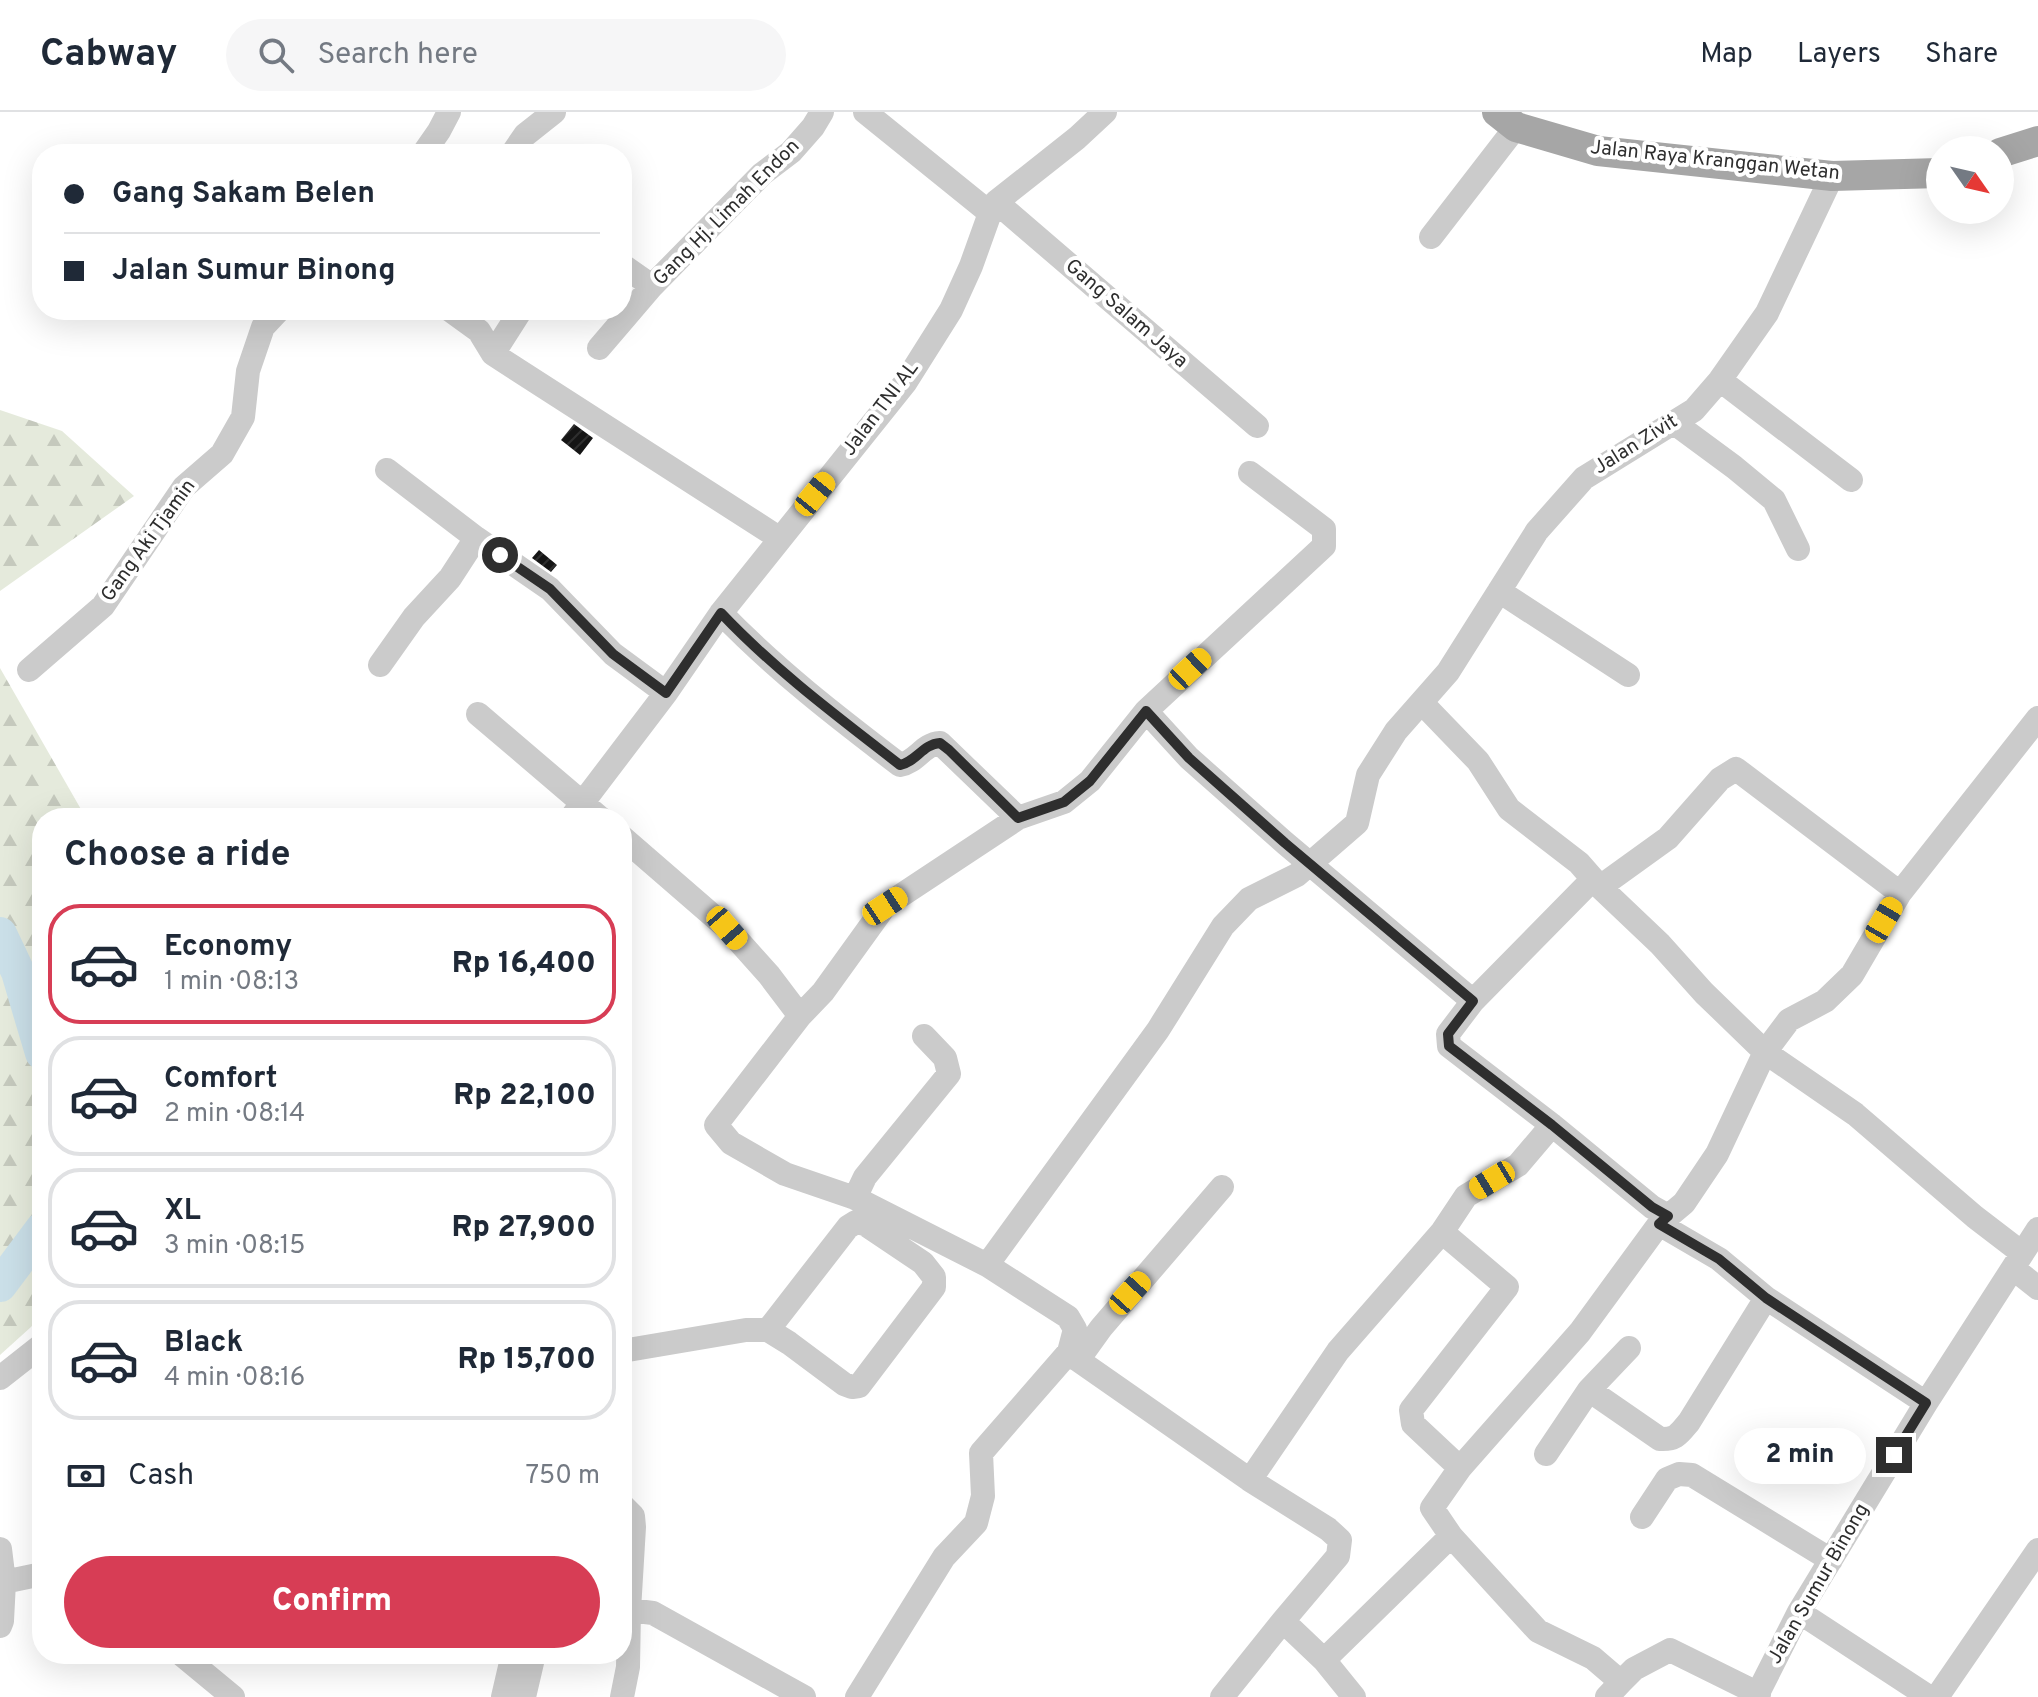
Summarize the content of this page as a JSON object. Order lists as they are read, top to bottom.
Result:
{
  "streets": {
    "main road": ["Jalan Raya Kranggan Wetan"],
    "street": [
      "Gang Hj. Limah Endon",
      "Gang Salam Jaya",
      "Jalan TNI AL",
      "Jalan Zivit",
      "Gang Aki Tjamin",
      "Jalan Sumur Binong"
    ]
  },
  "crossings": [
    ["Jalan Raya Kranggan Wetan", "Jalan Zivit"],
    ["Gang Salam Jaya", "Jalan TNI AL"]
  ],
  "north": "bottom right",
  "page": {
    "header": "Cabway",
    "search": "Search here",
    "nav": ["Map", "Layers", "Share"],
    "banner": ["Gang Sakam Belen", "Jalan Sumur Binong"],
    "heading": "Choose a ride",
    "list": [
      {
        "name": "Economy",
        "note": "1 min · 08:13",
        "value": "Rp 16,400"
      },
      {
        "name": "Comfort",
        "note": "2 min · 08:14",
        "value": "Rp 22,100"
      },
      {
        "name": "XL",
        "note": "3 min · 08:15",
        "value": "Rp 27,900"
      },
      {
        "name": "Black",
        "note": "4 min · 08:16",
        "value": "Rp 15,700"
      }
    ],
    "bubble": "2 min",
    "pay": ["Cash", "750 m"],
    "buttons": "Confirm"
  }
}
